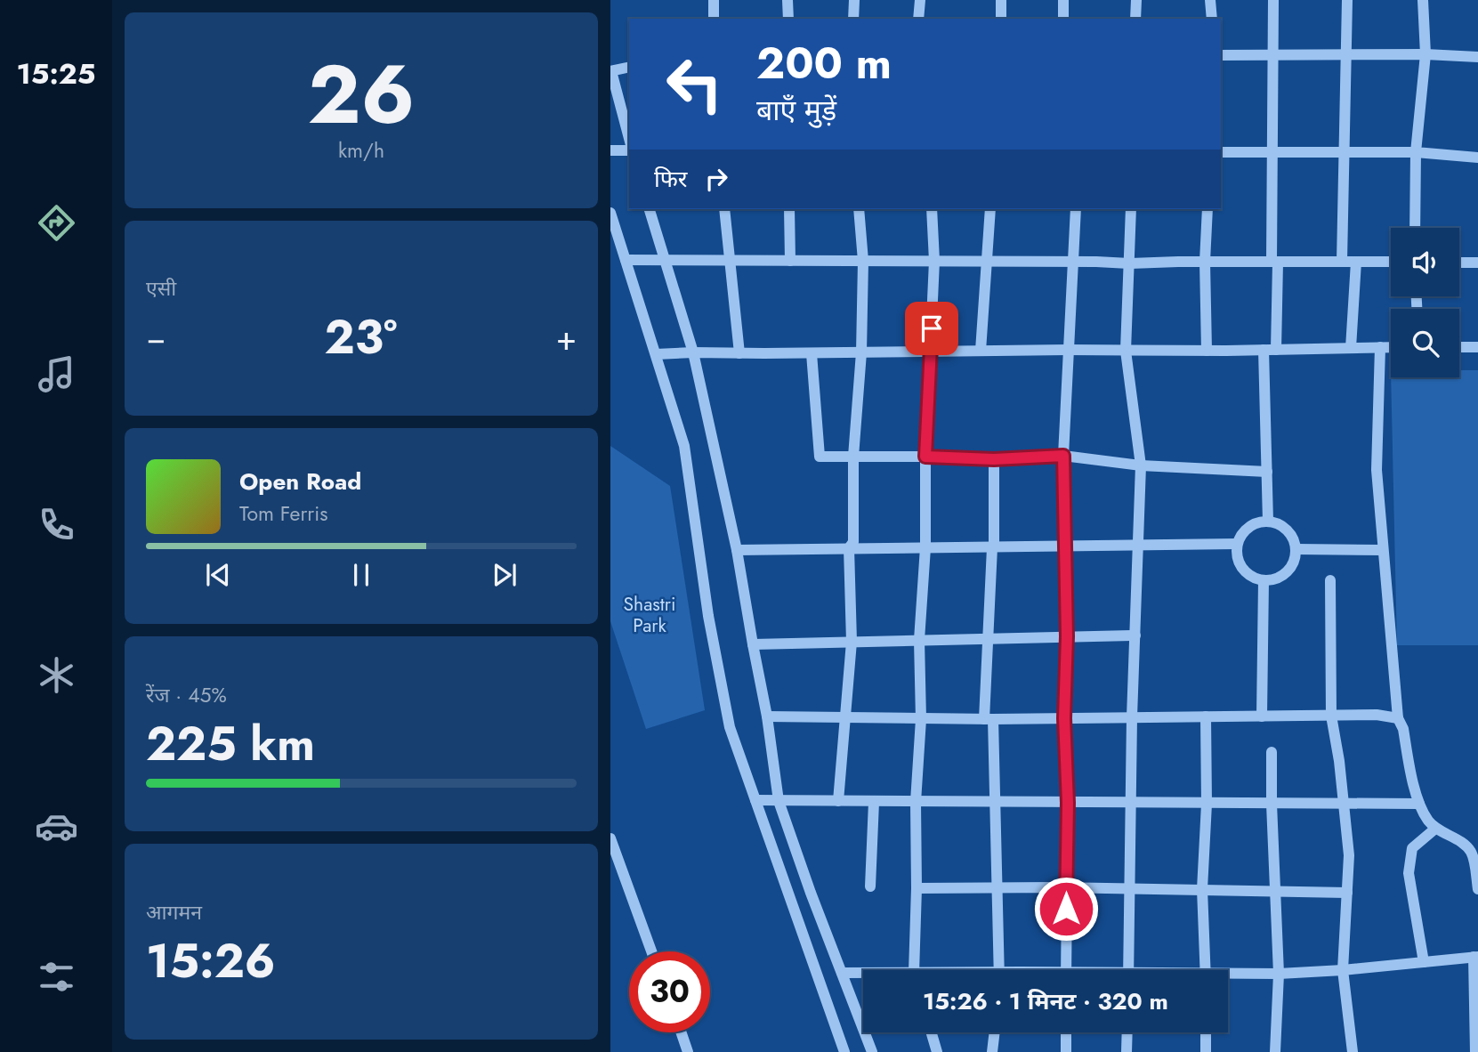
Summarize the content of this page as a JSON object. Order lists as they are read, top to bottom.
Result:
{
  "parks": ["Shastri Park"],
  "page": {
    "tabs": "15:25",
    "tile": [
      ["26", "km/h"],
      "एसी",
      ["रेंज · 45%", "225 km"],
      ["आगमन", "15:26"]
    ],
    "turn": ["200 m", "बाएँ मुड़ें"],
    "then": "फिर",
    "heat": ["−", "23°", "+"],
    "song": ["Open Road", "Tom Ferris"],
    "limit": "30",
    "trip": "15:26 · 1 मिनट · 320 m"
  }
}
